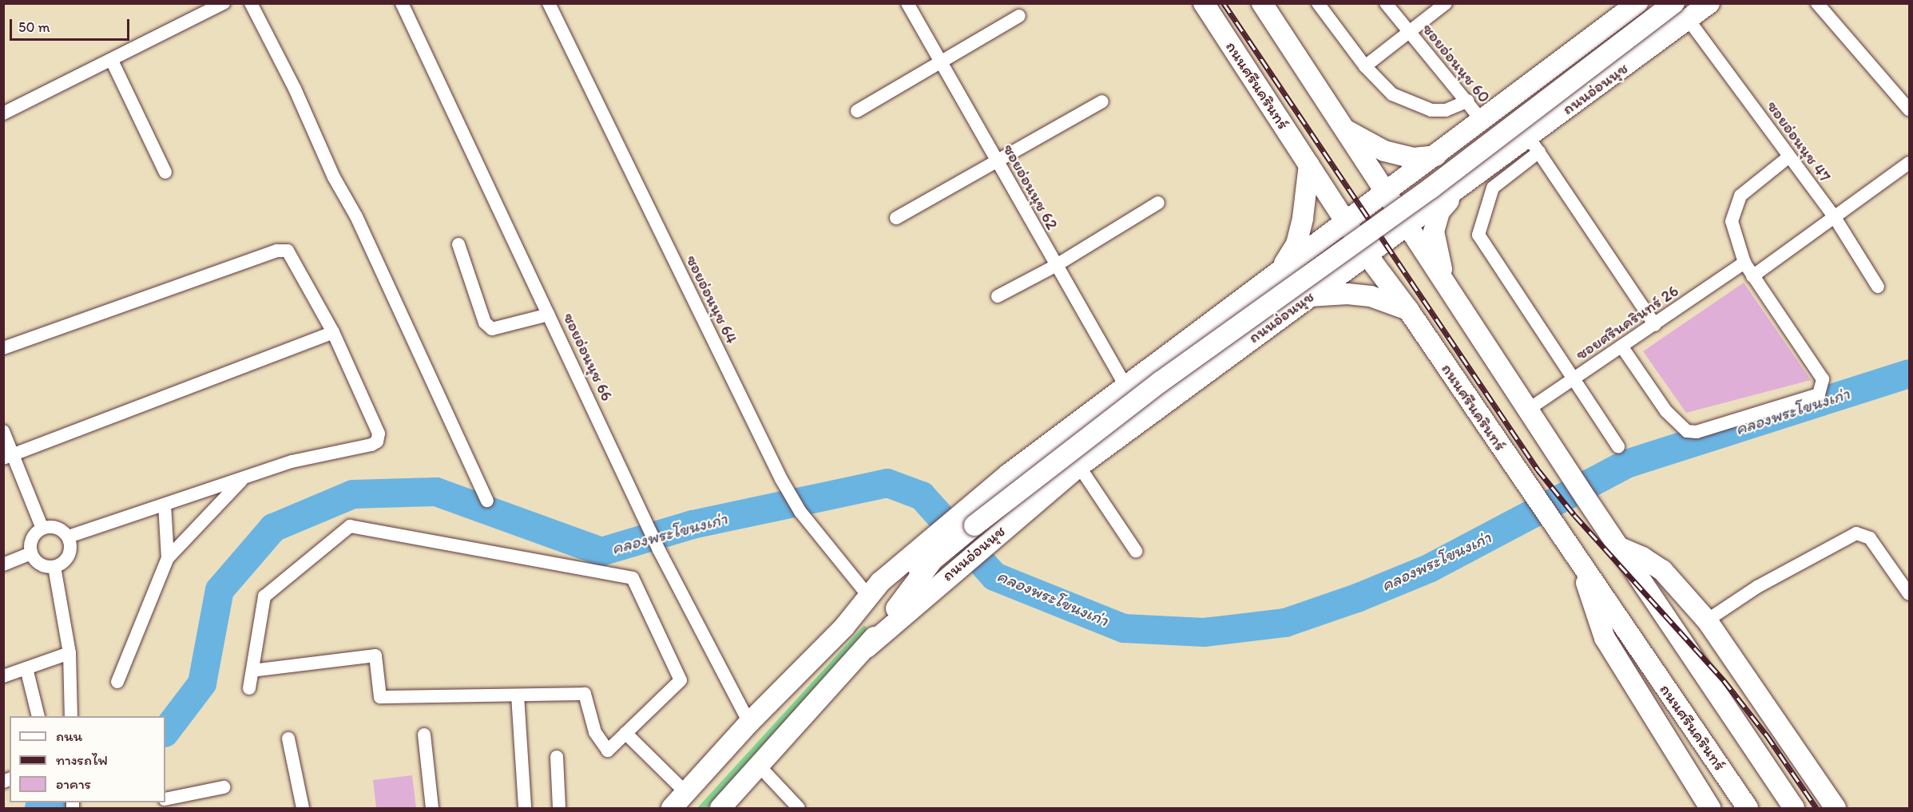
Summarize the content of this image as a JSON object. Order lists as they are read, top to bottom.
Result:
{
  "streets": {
    "main road": ["ถนนศรีนครินทร์", "ถนนอ่อนนุช"],
    "street": [
      "ซอยอ่อนนุช 60",
      "ซอยอ่อนนุช 47",
      "ซอยอ่อนนุช 62",
      "ซอยอ่อนนุช 64",
      "ซอยศรีนครินทร์ 26",
      "ซอยอ่อนนุช 66"
    ]
  },
  "crossings": [
    ["ซอยอ่อนนุช 60", "ถนนอ่อนนุช"],
    ["ถนนศรีนครินทร์", "ถนนอ่อนนุช"],
    ["ถนนอ่อนนุช", "ซอยอ่อนนุช 47"],
    ["ถนนอ่อนนุช", "ซอยอ่อนนุช 62"],
    ["ถนนอ่อนนุช", "ซอยอ่อนนุช 64"],
    ["ถนนอ่อนนุช", "ซอยอ่อนนุช 66"]
  ],
  "water": ["คลองพระโขนงเก่า"],
  "legend": ["ถนน", "ทางรถไฟ", "อาคาร"],
  "scale_bar": "50 m"
}
